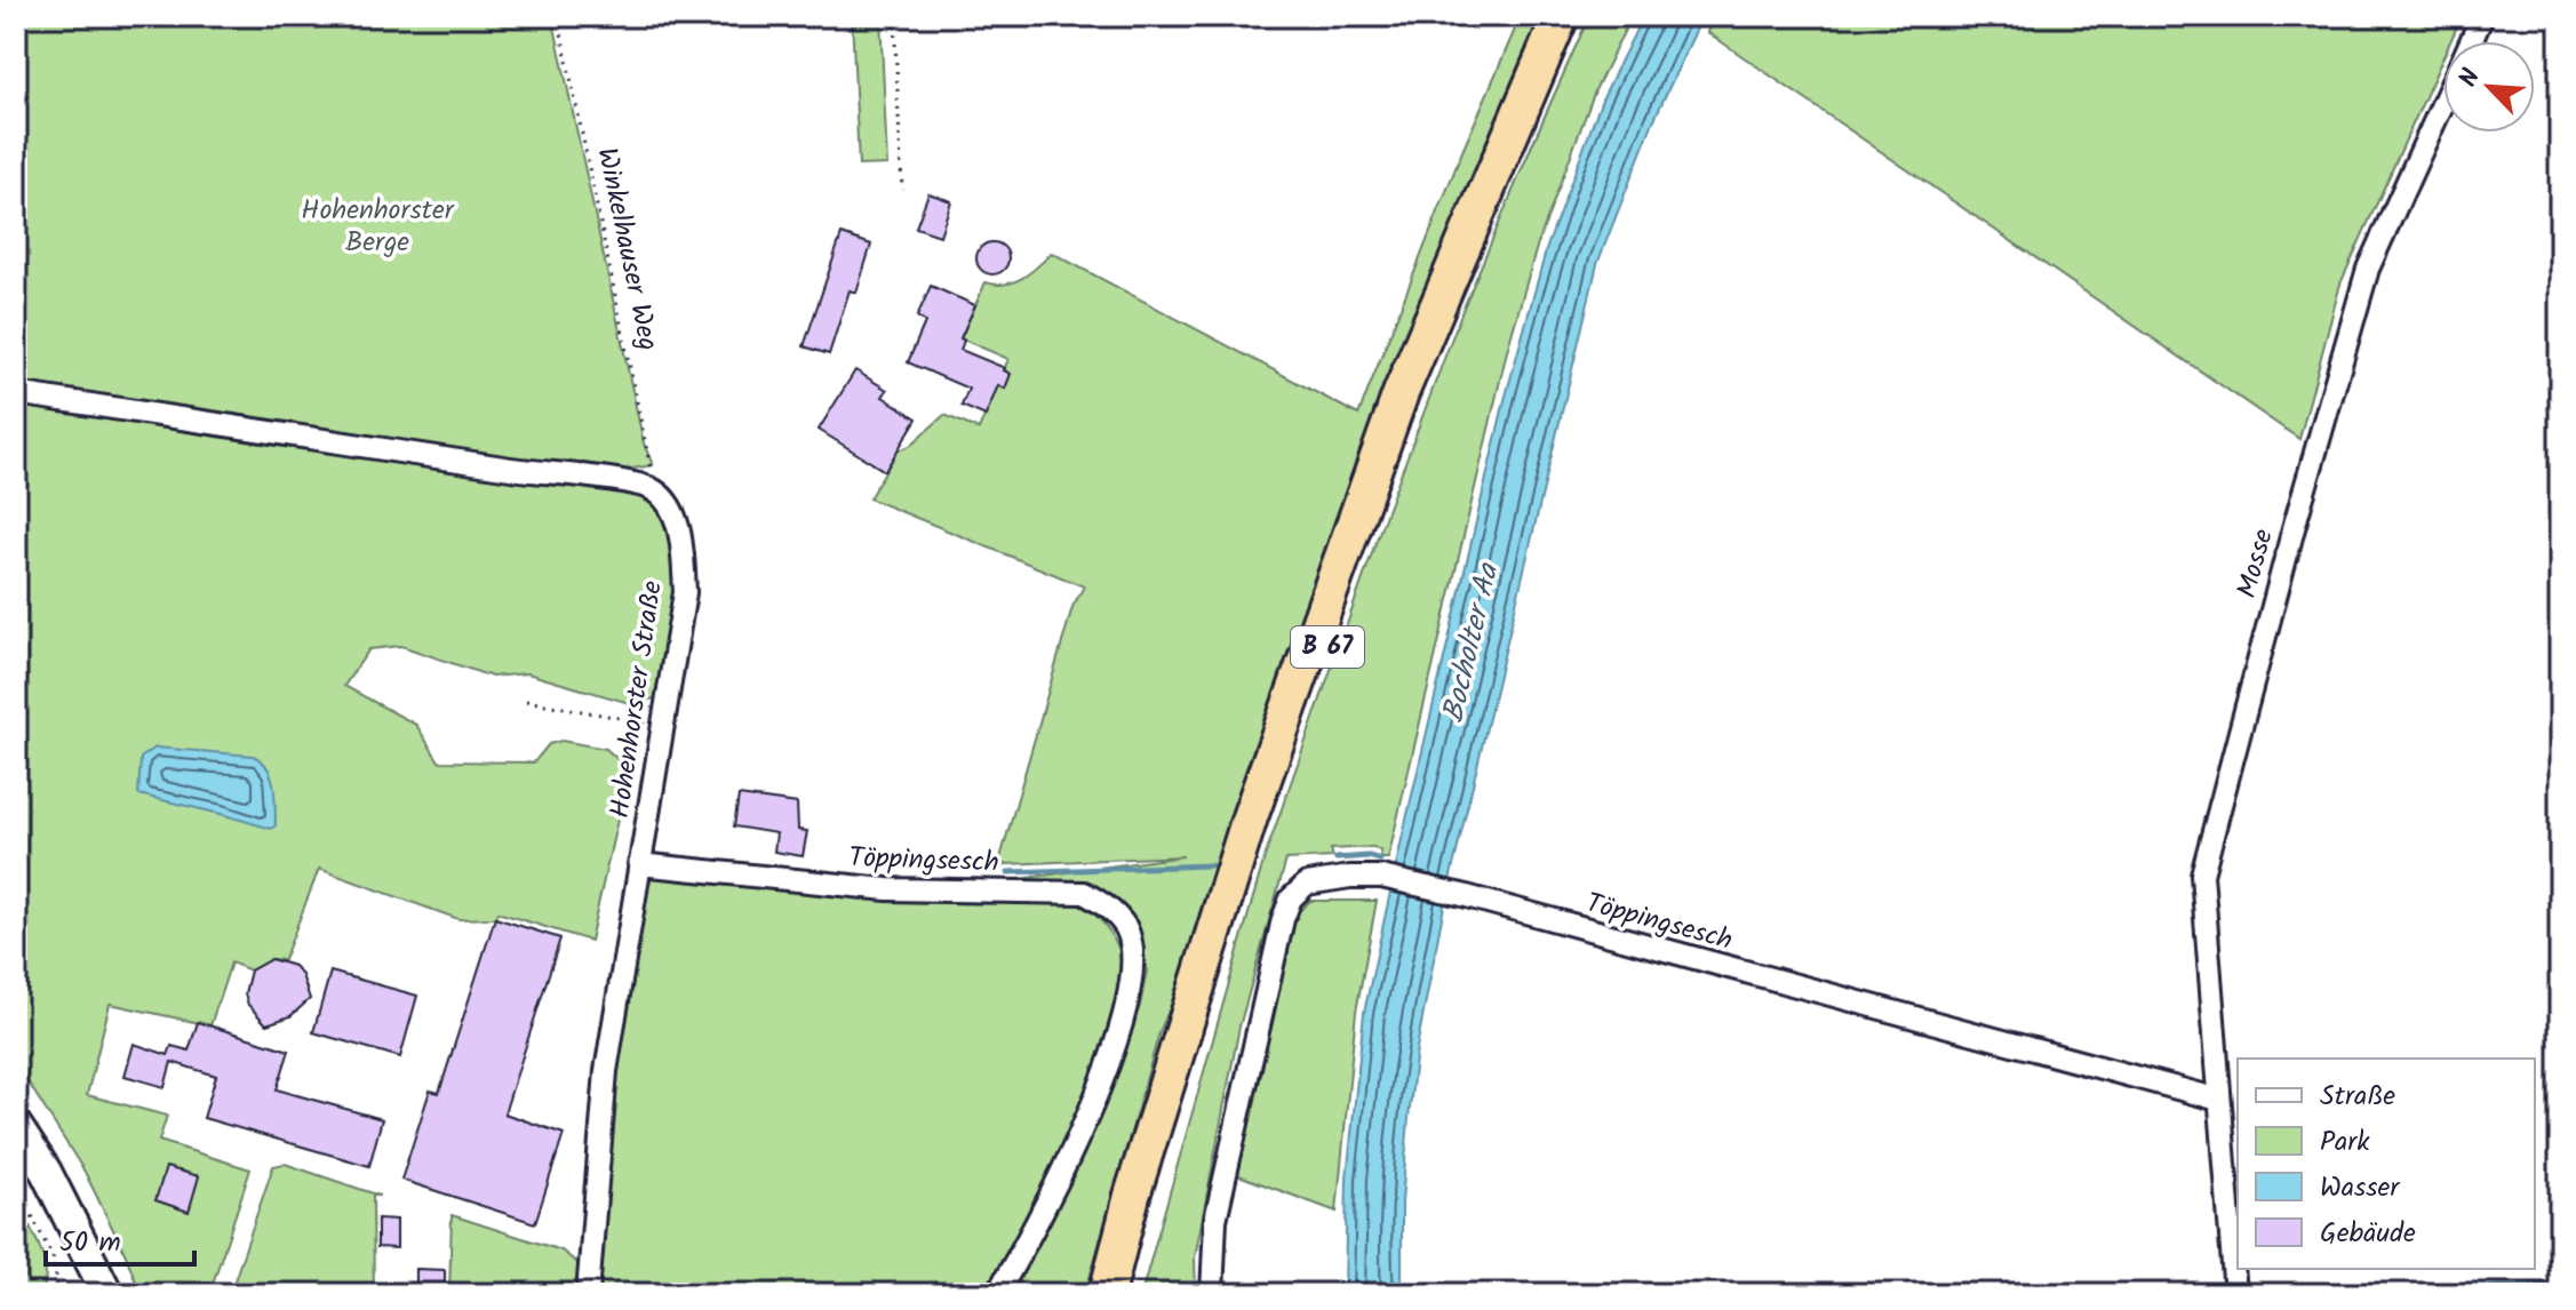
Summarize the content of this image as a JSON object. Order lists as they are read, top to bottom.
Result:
{
  "streets": {
    "highway": ["B 67"],
    "street": ["Mosse", "Hohenhorster Straße", "Töppingsesch"],
    "path": ["Winkelhauser Weg"]
  },
  "crossings": [
    ["Winkelhauser Weg", "Hohenhorster Straße"],
    ["Mosse", "Töppingsesch"],
    ["Hohenhorster Straße", "Töppingsesch"]
  ],
  "water": ["Bocholter Aa"],
  "parks": ["Hohenhorster Berge"],
  "legend": [
    "Straße",
    "Park",
    "Wasser",
    "Gebäude"
  ],
  "scale_bar": "50 m",
  "north": "top left"
}
